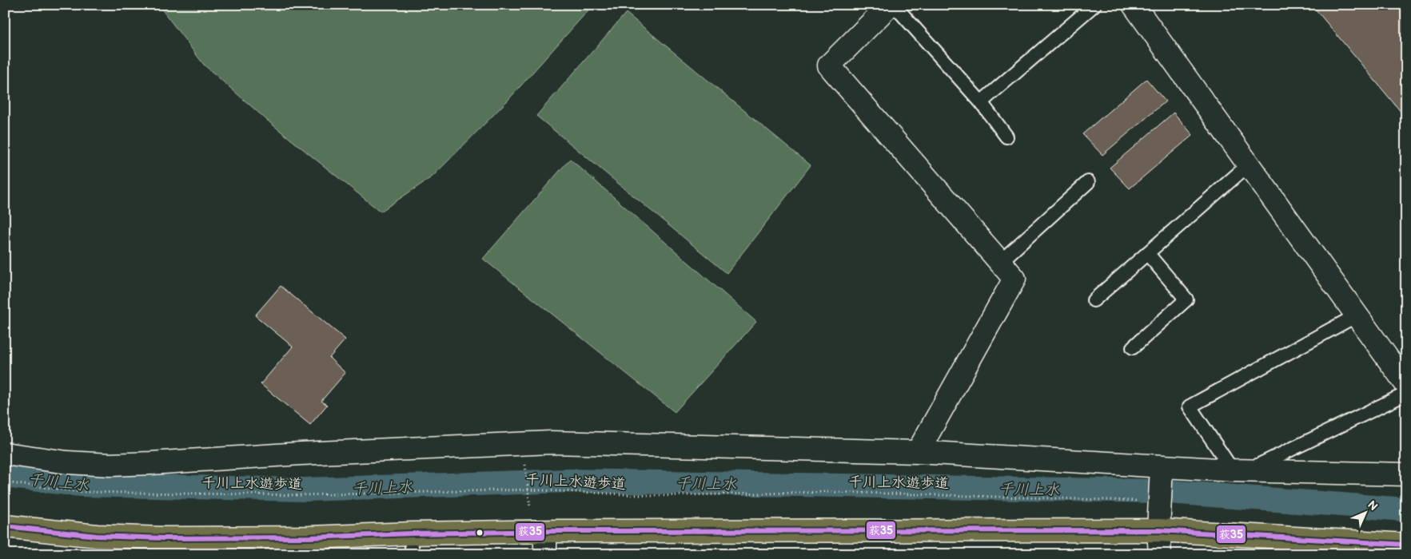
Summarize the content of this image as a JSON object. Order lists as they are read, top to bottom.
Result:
{
  "streets": {
    "path": ["千川上水遊歩道"]
  },
  "water": ["千川上水"],
  "lines": ["transit line 荻35"],
  "north": "top right"
}
